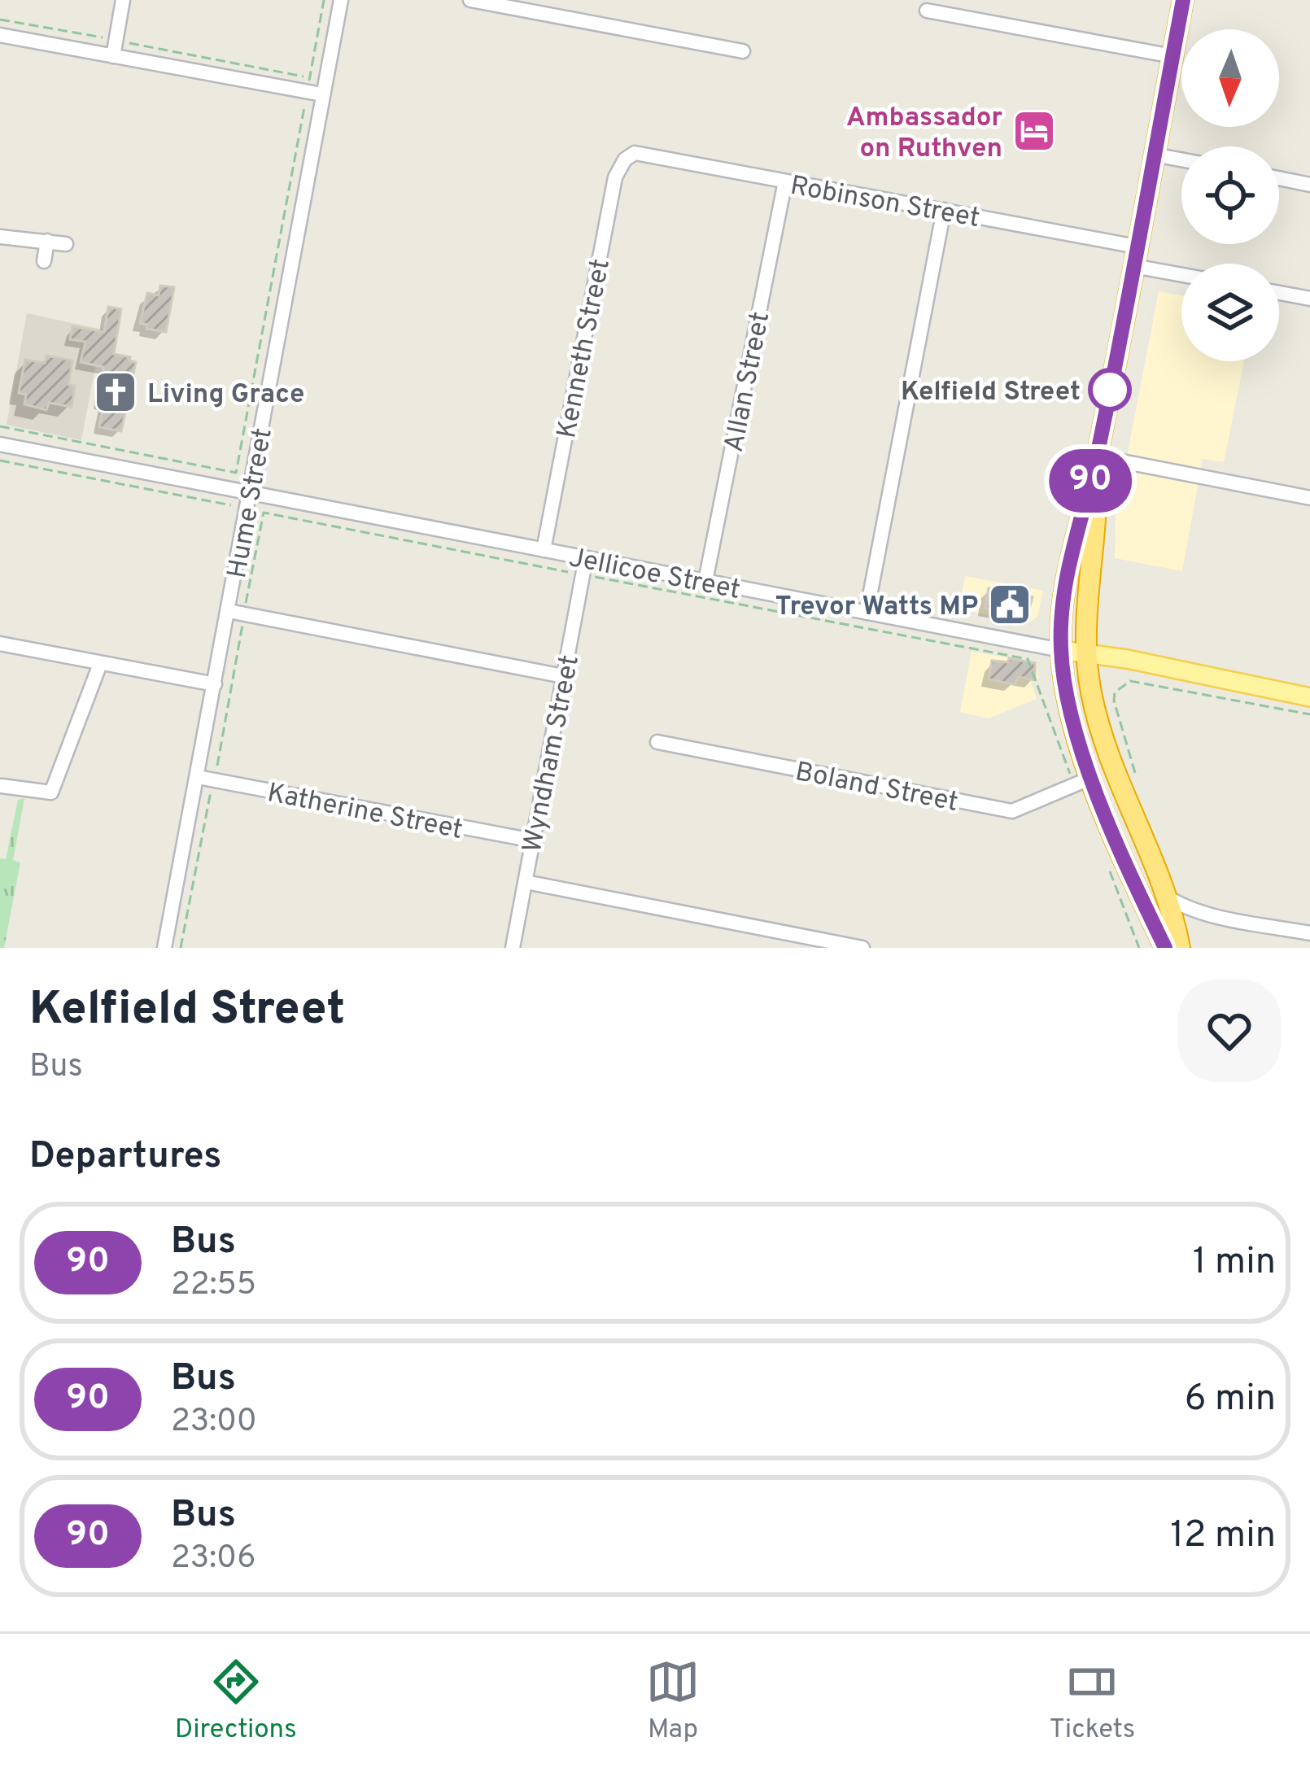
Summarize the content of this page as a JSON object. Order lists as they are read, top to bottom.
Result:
{
  "streets": {
    "main road": ["Jellicoe Street"],
    "street": [
      "Robinson Street",
      "Kenneth Street",
      "Allan Street",
      "Hume Street",
      "Wyndham Street",
      "Boland Street",
      "Katherine Street"
    ]
  },
  "crossings": [
    ["Robinson Street", "Kenneth Street"],
    ["Robinson Street", "Allan Street"],
    ["Kenneth Street", "Jellicoe Street"],
    ["Allan Street", "Jellicoe Street"],
    ["Hume Street", "Jellicoe Street"],
    ["Hume Street", "Katherine Street"],
    ["Jellicoe Street", "Wyndham Street"],
    ["Wyndham Street", "Katherine Street"]
  ],
  "places": {
    "hotel": ["Ambassador on Ruthven"],
    "other": ["Kelfield Street"],
    "church": ["Living Grace"],
    "public building": ["Trevor Watts MP"]
  },
  "lines": ["bus line 90"],
  "north": "bottom",
  "page": {
    "on_map": "90",
    "heading": [
      ["Kelfield Street", "Bus"],
      "Departures"
    ],
    "list": [
      {
        "mark": "90",
        "name": "Bus",
        "note": "22:55",
        "value": "1 min"
      },
      {
        "mark": "90",
        "name": "Bus",
        "note": "23:00",
        "value": "6 min"
      },
      {
        "mark": "90",
        "name": "Bus",
        "note": "23:06",
        "value": "12 min"
      }
    ],
    "tabs": ["Directions", "Map", "Tickets"]
  }
}
